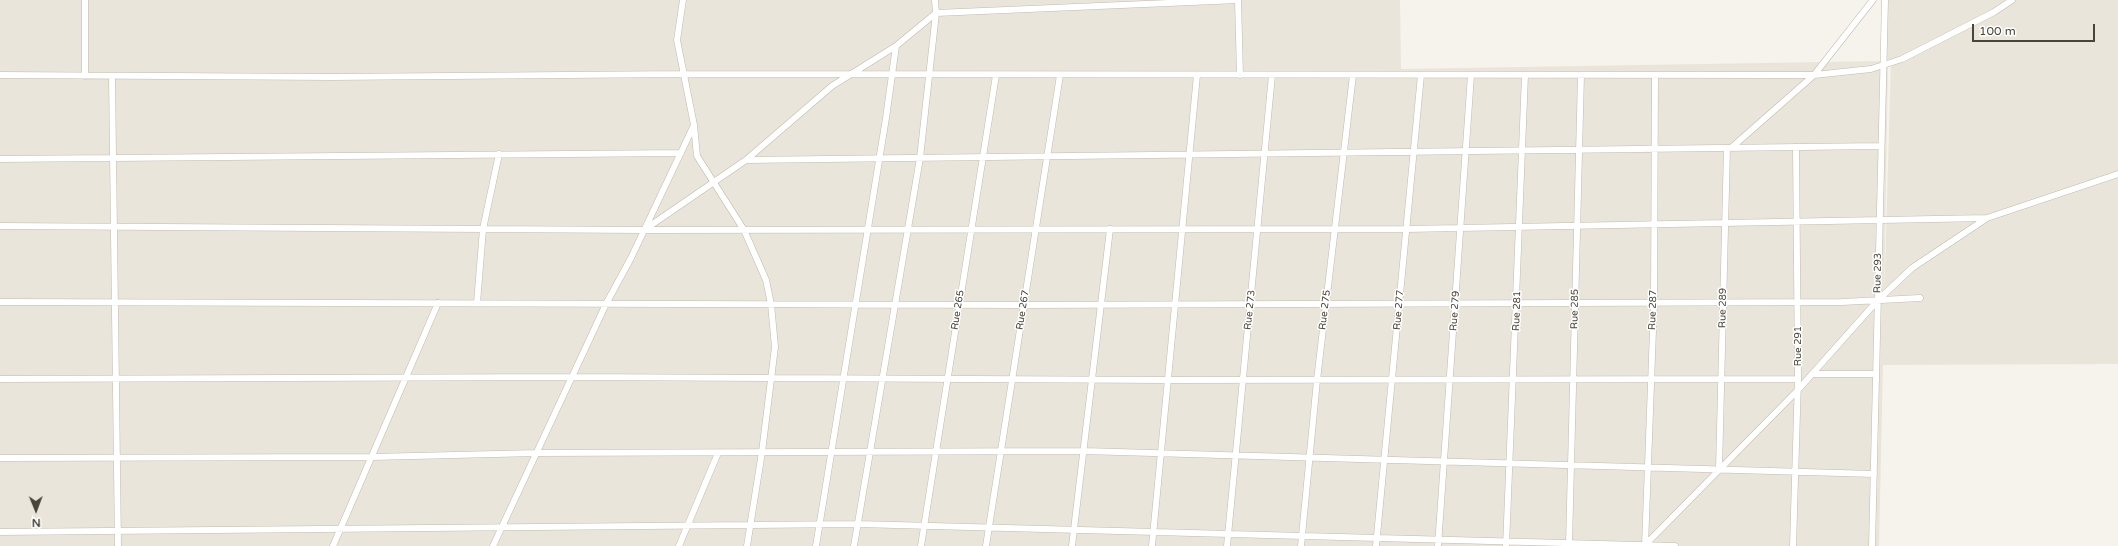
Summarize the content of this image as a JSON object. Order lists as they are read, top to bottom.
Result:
{
  "streets": {
    "street": [
      "Rue 293",
      "Rue 289",
      "Rue 285",
      "Rue 265",
      "Rue 267",
      "Rue 273",
      "Rue 275",
      "Rue 277",
      "Rue 287",
      "Rue 279",
      "Rue 281",
      "Rue 291"
    ]
  },
  "scale_bar": "100 m",
  "north": "bottom"
}
